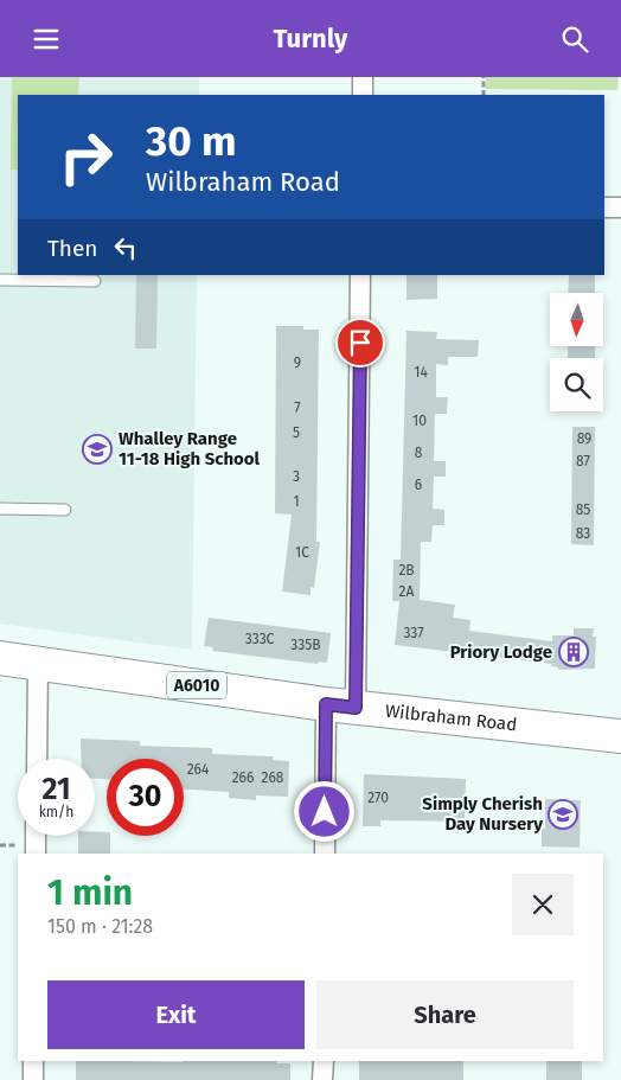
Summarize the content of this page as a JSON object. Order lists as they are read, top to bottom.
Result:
{
  "streets": {
    "highway": ["A6010", "Wilbraham Road"]
  },
  "places": {
    "school or university": ["Whalley Range 11-18 High School", "Simply Cherish Day Nursery"],
    "building": ["Priory Lodge"]
  },
  "house_numbers": [
    "9",
    "14",
    "7",
    "10",
    "5",
    "89",
    "8",
    "87",
    "3",
    "6",
    "1",
    "85",
    "83",
    "1C",
    "2B",
    "2A",
    "337",
    "333C",
    "335B",
    "264",
    "266",
    "268",
    "270"
  ],
  "north": "bottom",
  "page": {
    "header": "Turnly",
    "turn": ["30 m", "Wilbraham Road"],
    "then": "Then",
    "speed": "21 km/h",
    "limit": "30",
    "heading": ["1 min", "150 m · 21:28"],
    "buttons": ["Exit", "Share"]
  }
}
